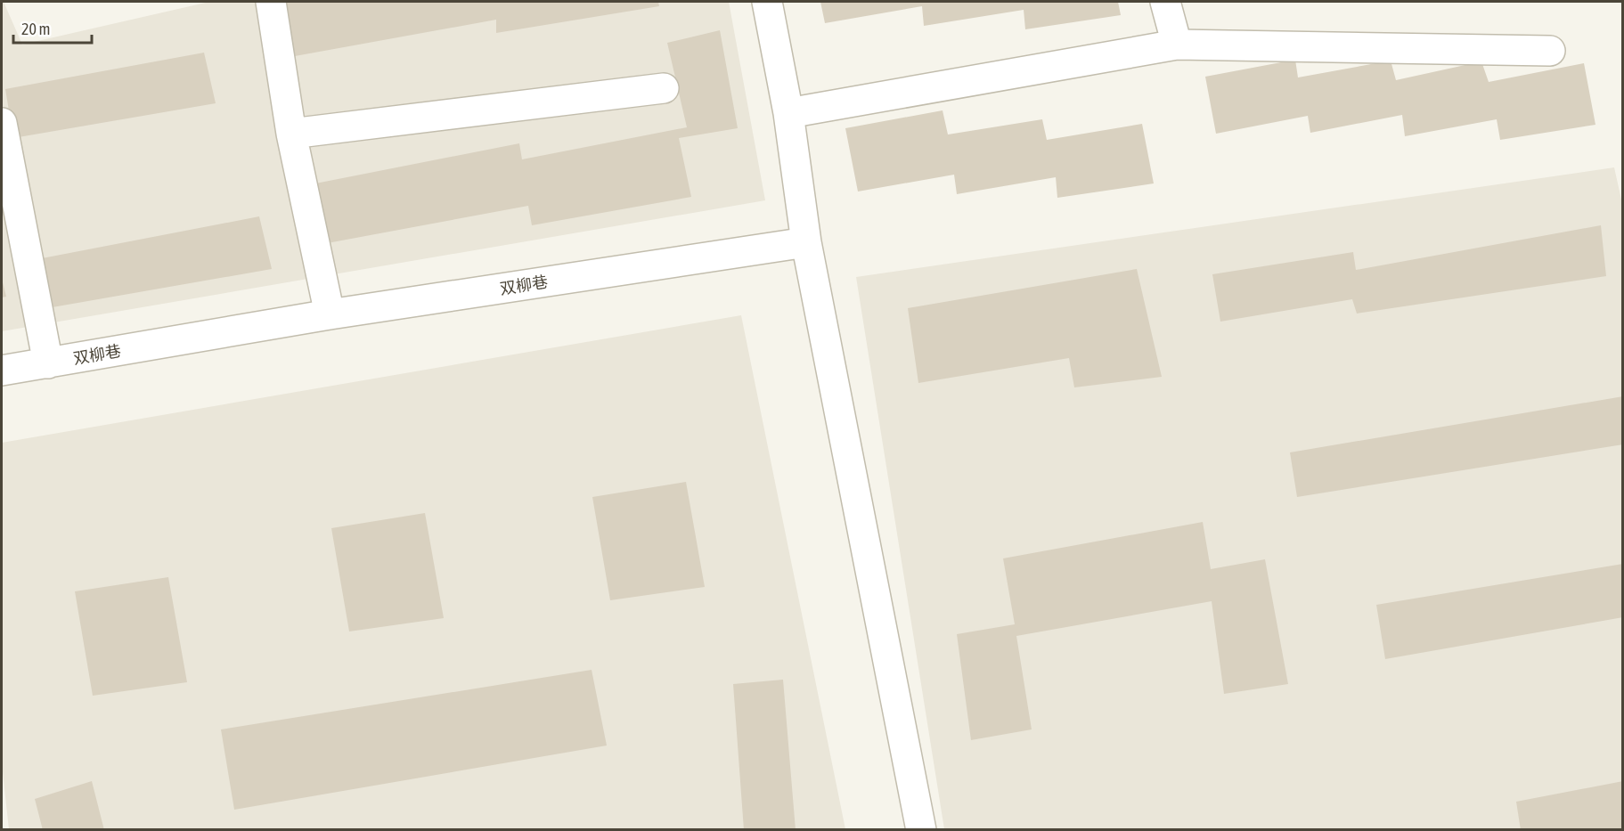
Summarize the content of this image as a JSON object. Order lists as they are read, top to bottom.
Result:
{
  "streets": {
    "street": ["双柳巷"]
  },
  "scale_bar": "20 m"
}
